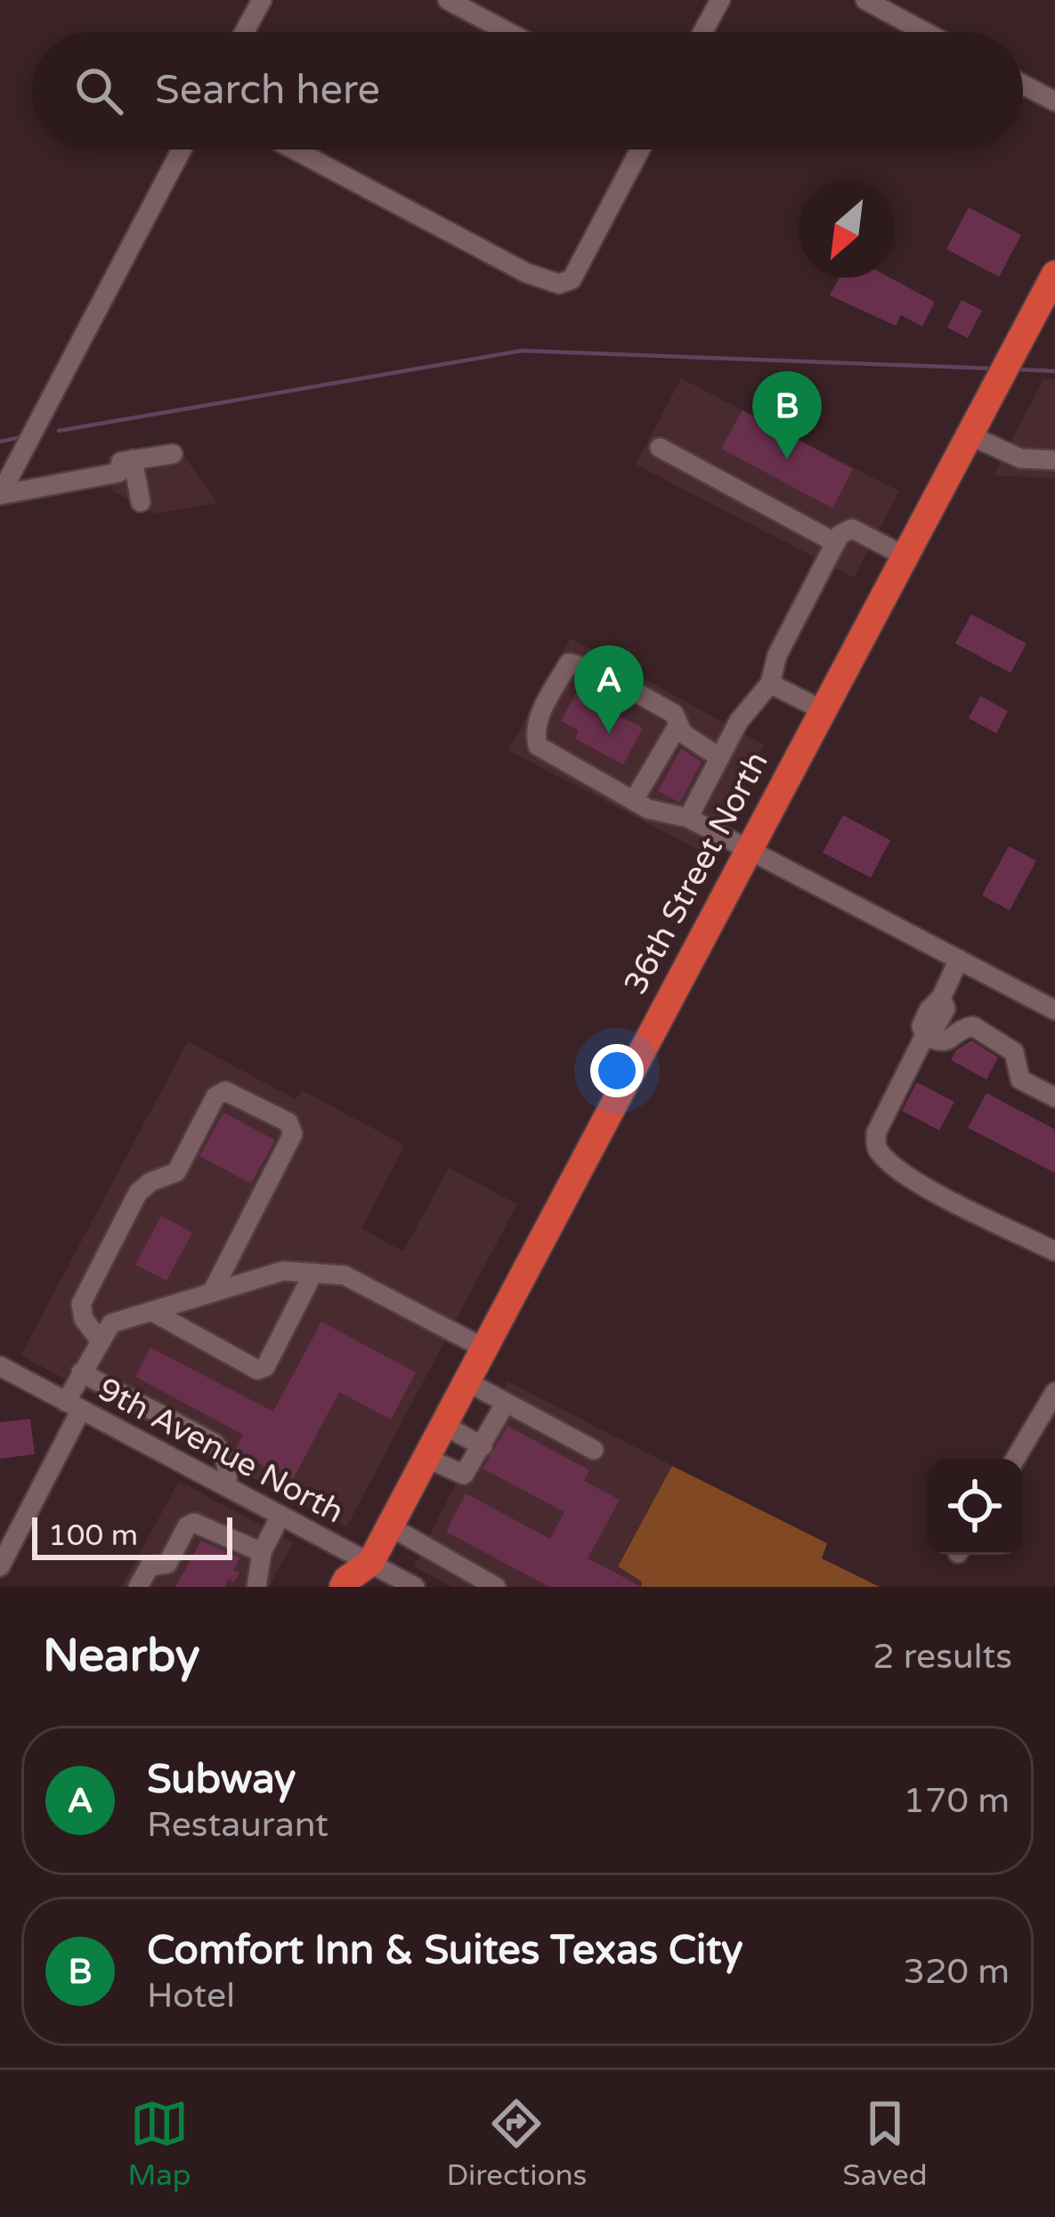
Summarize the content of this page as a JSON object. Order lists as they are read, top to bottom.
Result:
{
  "streets": {
    "highway": ["36th Street North"],
    "street": ["9th Avenue North"]
  },
  "crossings": [
    ["36th Street North", "9th Avenue North"]
  ],
  "scale_bar": "100 m",
  "north": "bottom left",
  "page": {
    "search": "Search here",
    "pins": ["B", "A"],
    "scale": "100 m",
    "heading": ["Nearby", "2 results"],
    "list": [
      {
        "mark": "A",
        "name": "Subway",
        "note": "Restaurant",
        "value": "170 m"
      },
      {
        "mark": "B",
        "name": "Comfort Inn & Suites Texas City",
        "note": "Hotel",
        "value": "320 m"
      }
    ],
    "nav": ["Map", "Directions", "Saved"]
  }
}
